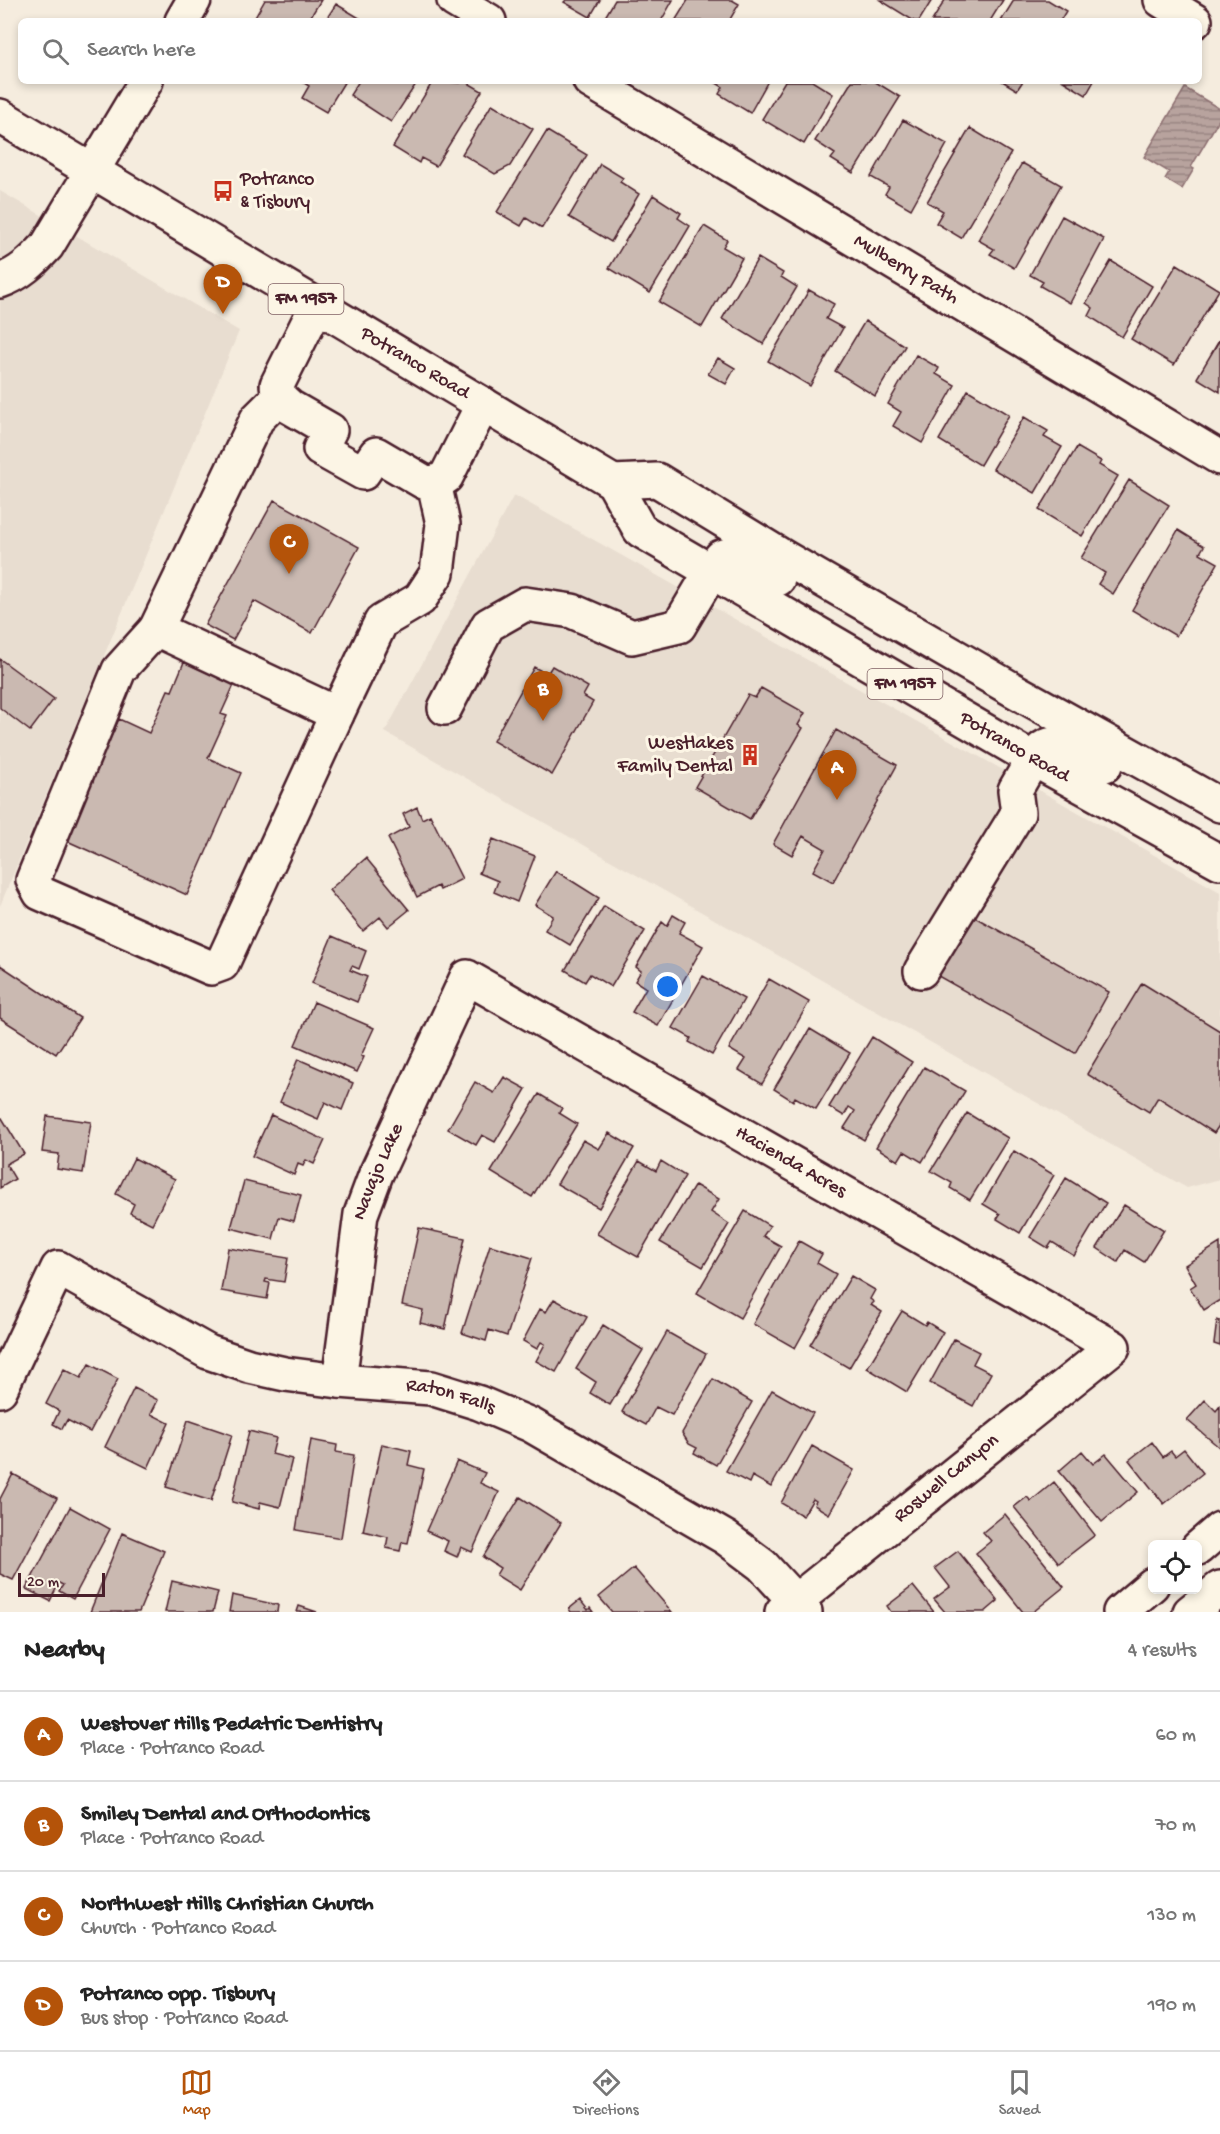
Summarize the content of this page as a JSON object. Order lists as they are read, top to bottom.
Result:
{
  "streets": {
    "street": [
      "Mulberry Path",
      "FM 1957",
      "Potranco Road",
      "Hacienda Acres",
      "Navajo Lake",
      "Raton Falls",
      "Roswell Canyon"
    ]
  },
  "crossings": [
    ["FM 1957", "Potranco Road"],
    ["Hacienda Acres", "Navajo Lake"],
    ["Hacienda Acres", "Roswell Canyon"],
    ["Navajo Lake", "Raton Falls"],
    ["Raton Falls", "Roswell Canyon"]
  ],
  "places": {
    "bus stop": ["Potranco & Tisbury"],
    "building": ["Westlakes Family Dental"]
  },
  "scale_bar": "20 m",
  "page": {
    "search": "Search here",
    "pins": [
      "D",
      "C",
      "B",
      "A"
    ],
    "scale": "20 m",
    "heading": ["Nearby", "4 results"],
    "list": [
      {
        "mark": "A",
        "name": "Westover Hills Pedatric Dentistry",
        "note": "Place · Potranco Road",
        "value": "60 m"
      },
      {
        "mark": "B",
        "name": "Smiley Dental and Orthodontics",
        "note": "Place · Potranco Road",
        "value": "70 m"
      },
      {
        "mark": "C",
        "name": "Northwest Hills Christian Church",
        "note": "Church · Potranco Road",
        "value": "130 m"
      },
      {
        "mark": "D",
        "name": "Potranco opp. Tisbury",
        "note": "Bus stop · Potranco Road",
        "value": "190 m"
      }
    ],
    "nav": ["Map", "Directions", "Saved"]
  }
}
